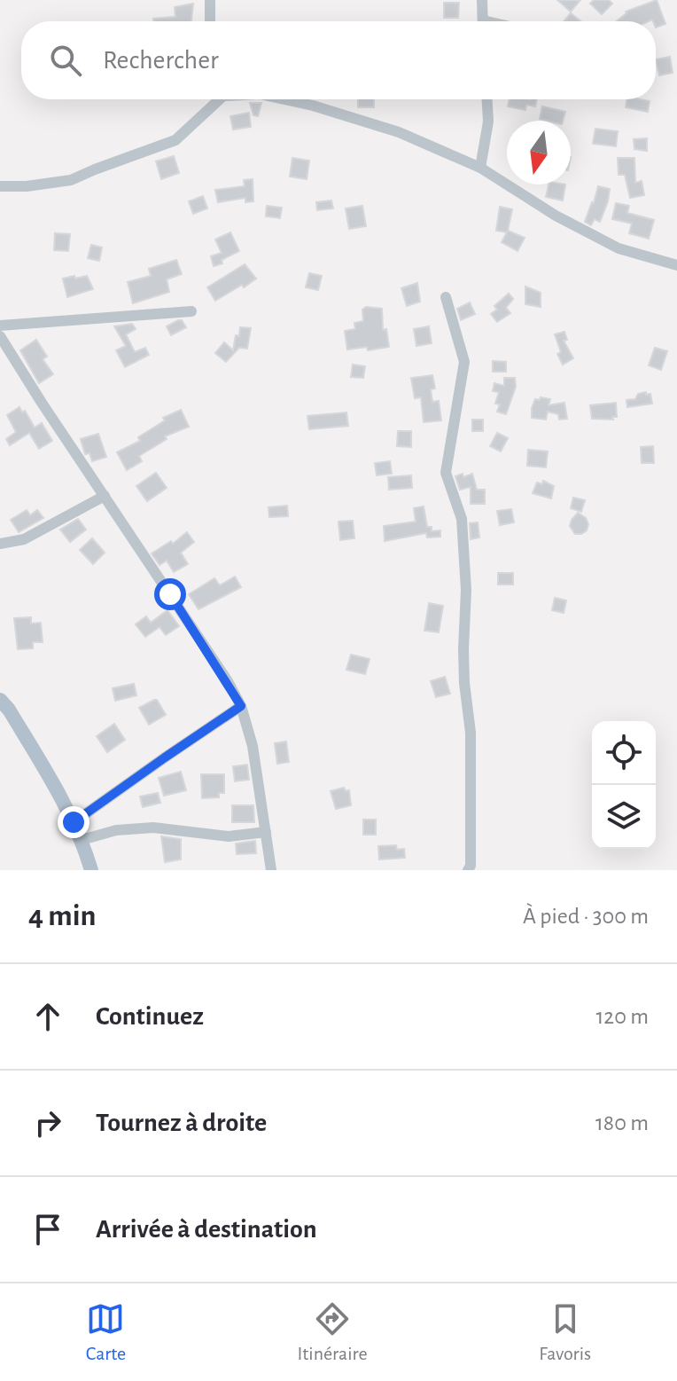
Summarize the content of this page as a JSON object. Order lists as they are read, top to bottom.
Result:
{
  "north": "bottom",
  "page": {
    "search": "Rechercher",
    "heading": ["4 min", "À pied · 300 m"],
    "list": [
      ["Continuez", "120 m"],
      ["Tournez à droite", "180 m"],
      "Arrivée à destination"
    ],
    "nav": ["Carte", "Itinéraire", "Favoris"]
  }
}
